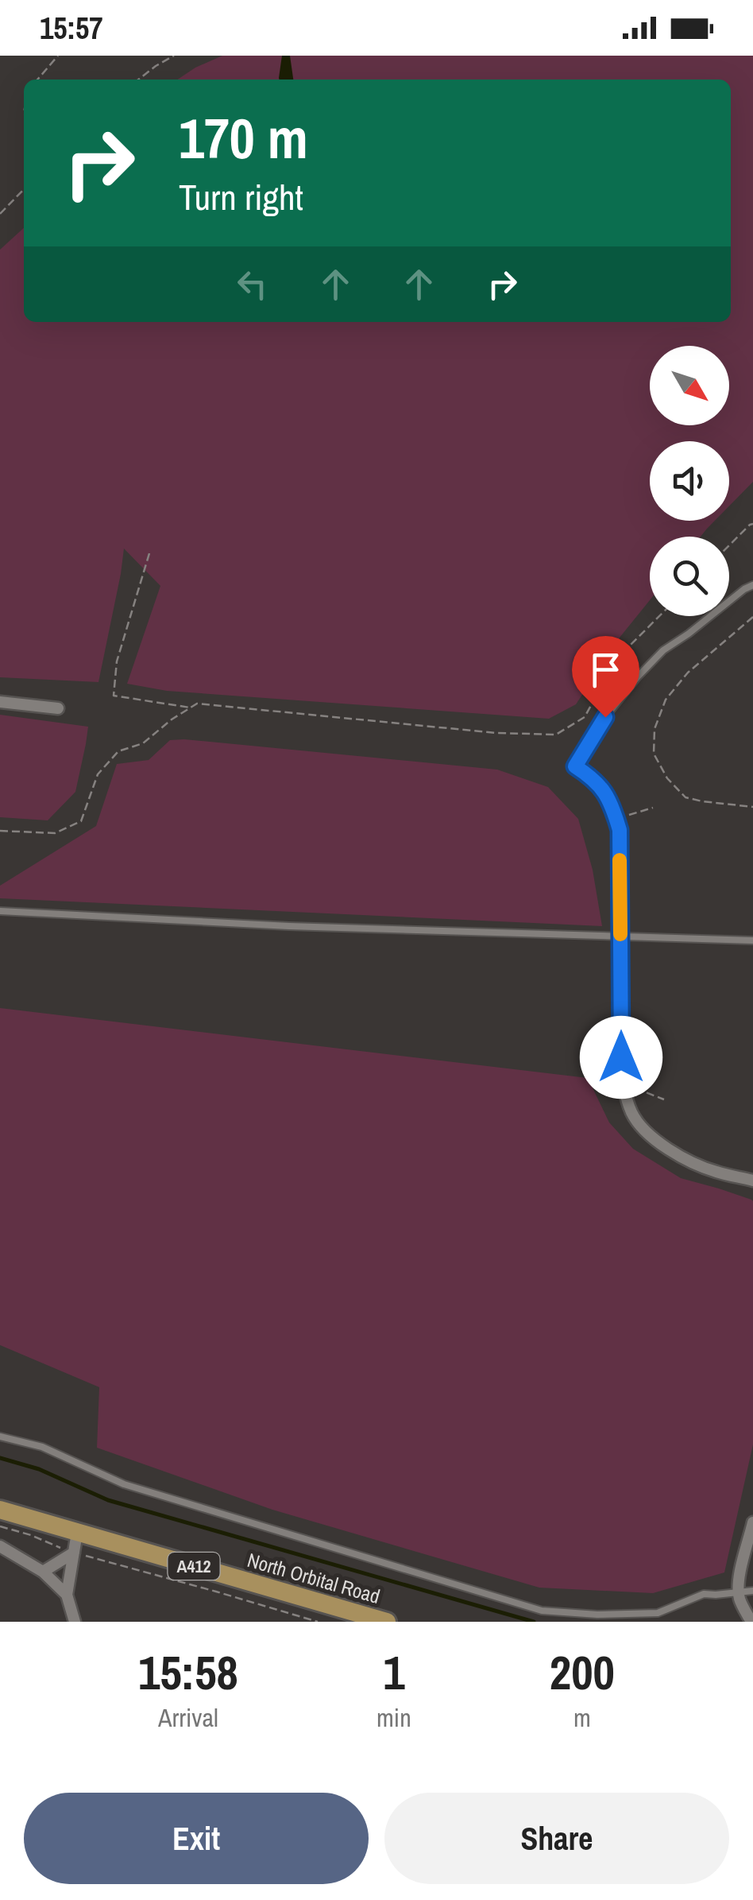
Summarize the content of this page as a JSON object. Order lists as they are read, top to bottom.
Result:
{
  "streets": {
    "main road": ["A412", "North Orbital Road"]
  },
  "north": "bottom right",
  "page": {
    "status": "15:57",
    "turn": ["170 m", "Turn right"],
    "eta": [
      "15:58",
      "Arrival",
      "1",
      "min",
      "200",
      "m"
    ],
    "buttons": ["Exit", "Share"]
  }
}
